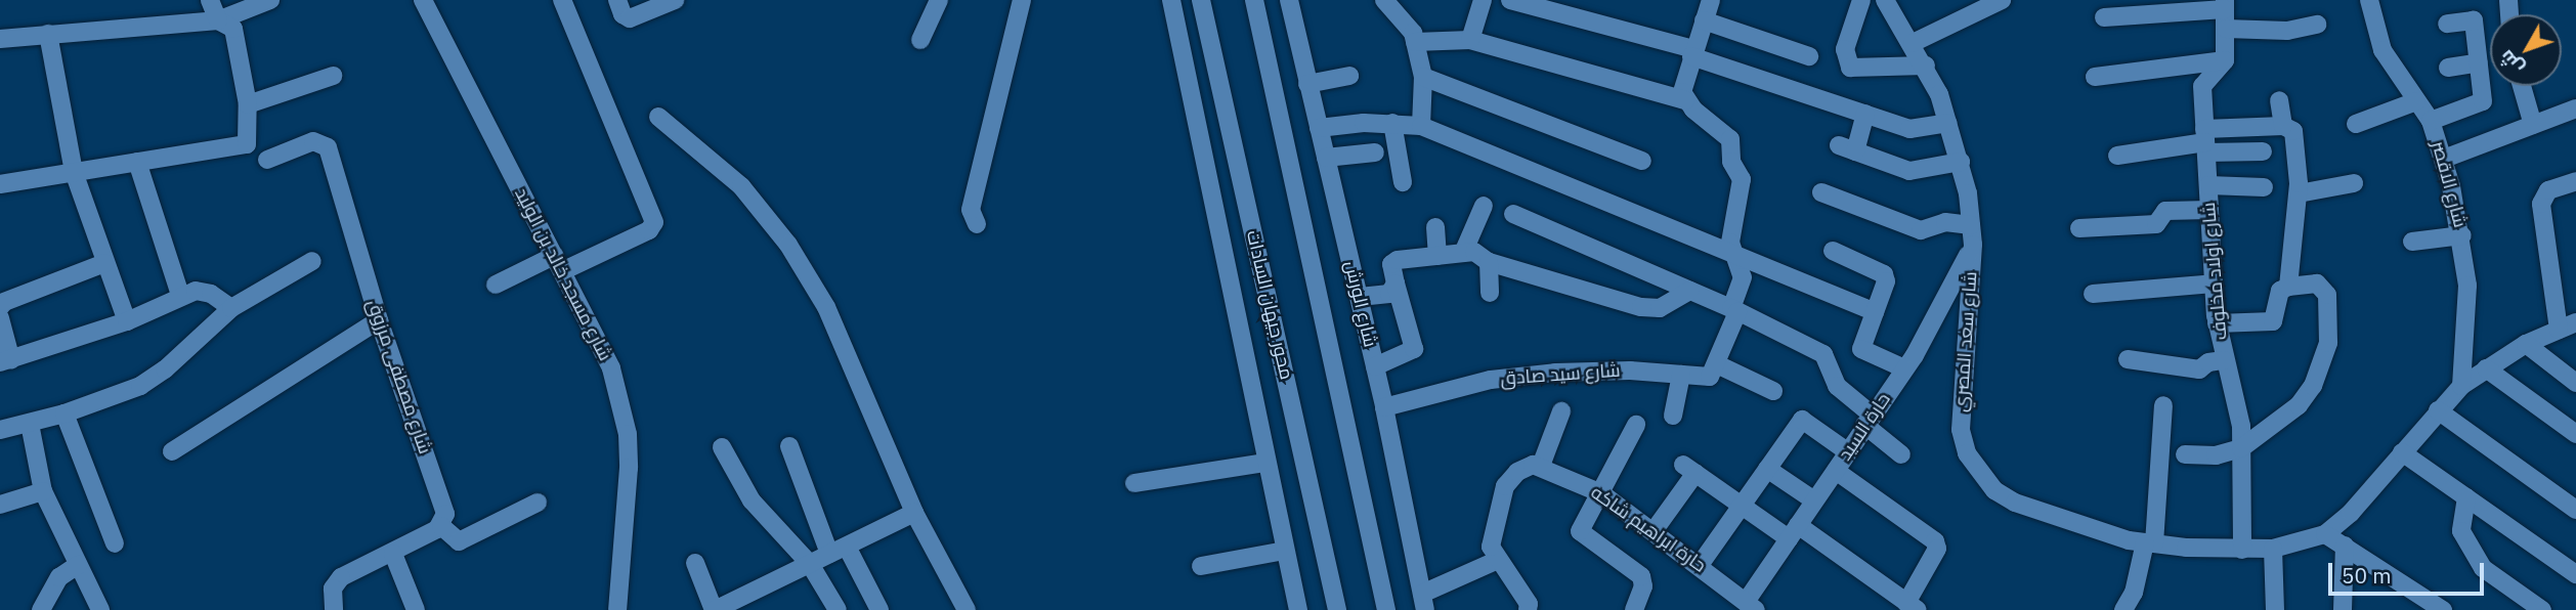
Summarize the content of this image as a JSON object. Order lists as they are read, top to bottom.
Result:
{
  "streets": {
    "street": [
      "شارع الاقصر",
      "شارع اولاد مخلوف",
      "شارع مسجد خالد بن الوليد",
      "شارع الورش",
      "محور جيهان السادات",
      "شارع سعد المصري",
      "شارع سيد صادق",
      "شارع مصطفى مرزوق",
      "حارة السيد",
      "حارة ابراهيم شاكه"
    ]
  },
  "crossings": [
    ["شارع الاقصر", "شارع سعد المصري"],
    ["شارع اولاد مخلوف", "شارع سعد المصري"],
    ["شارع الورش", "شارع سيد صادق"],
    ["شارع سعد المصري", "حارة السيد"],
    ["حارة السيد", "حارة ابراهيم شاكه"]
  ],
  "scale_bar": "50 m",
  "north": "bottom left"
}
